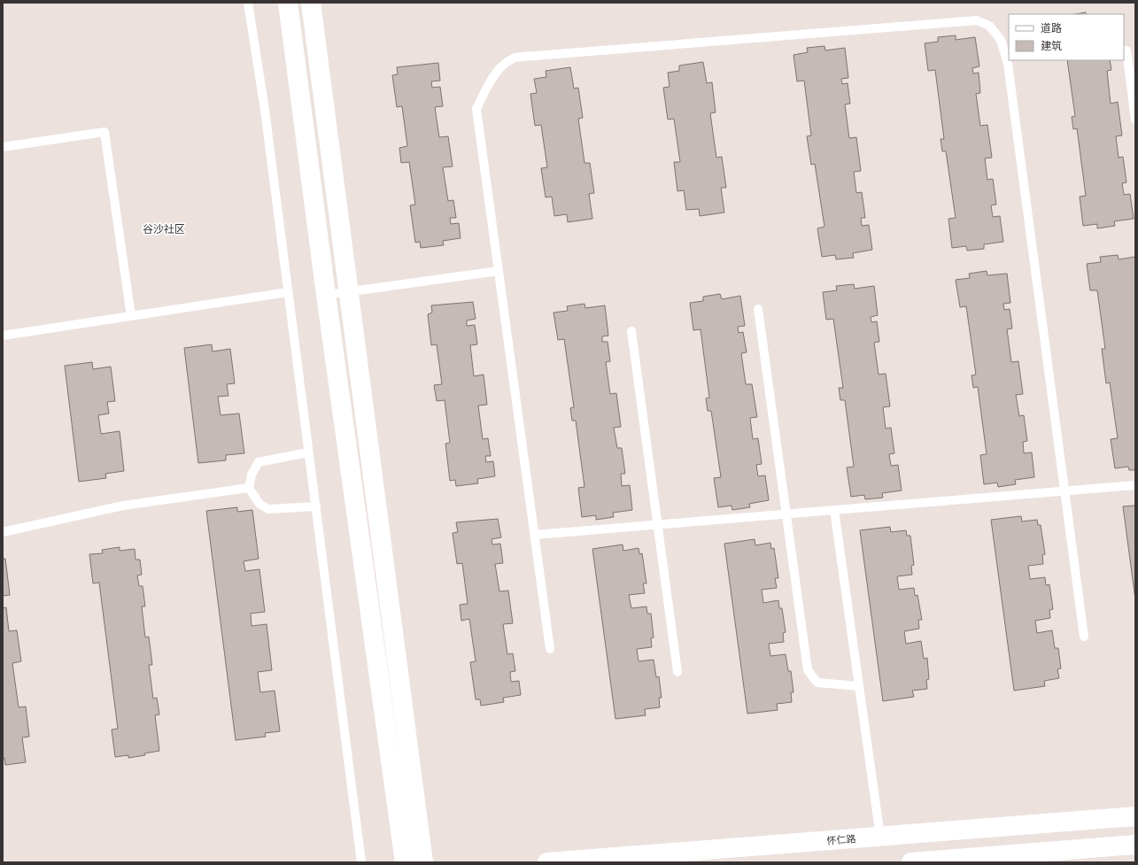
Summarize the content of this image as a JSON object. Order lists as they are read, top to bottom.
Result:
{
  "streets": {
    "main road": ["怀仁路"]
  },
  "districts": ["谷沙社区"],
  "legend": ["道路", "建筑"]
}
